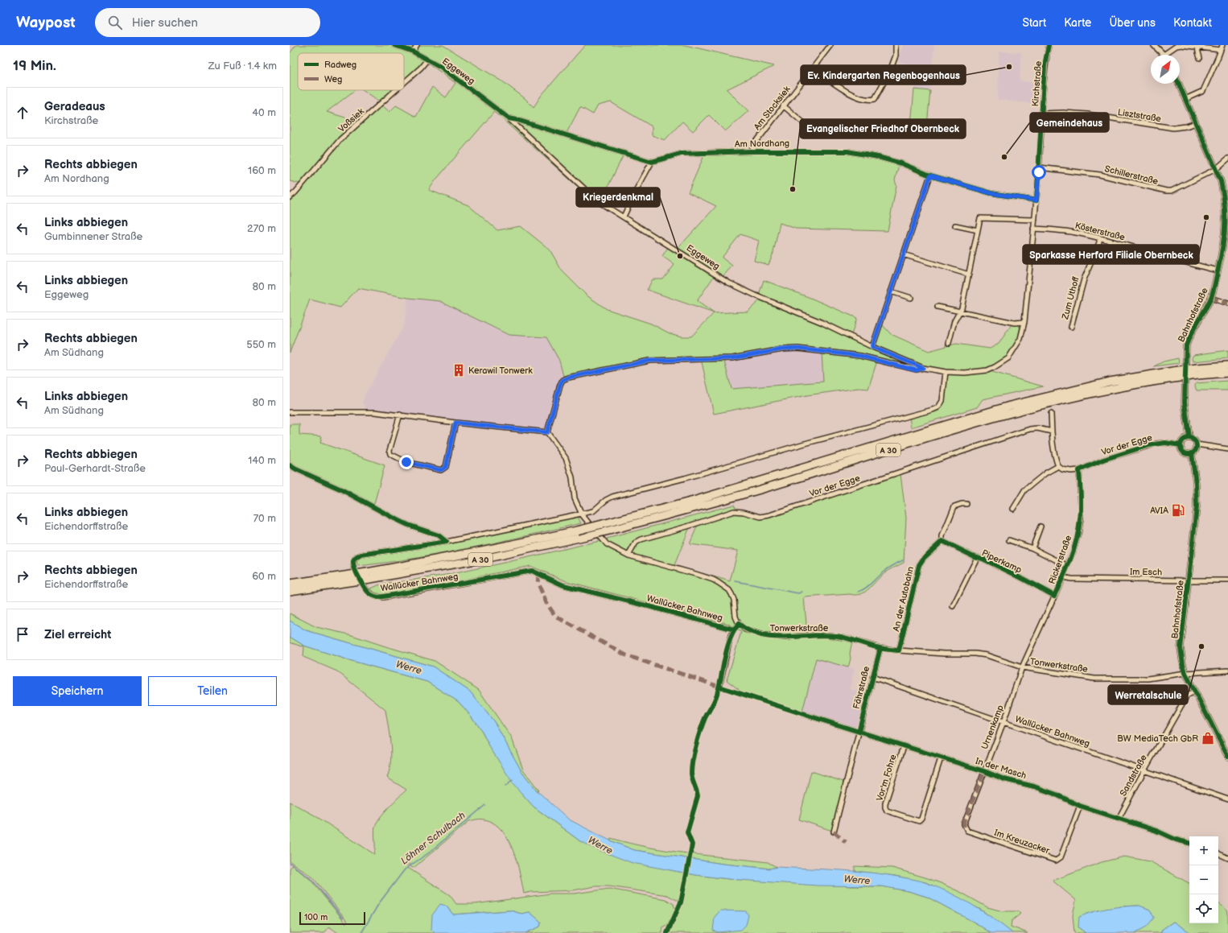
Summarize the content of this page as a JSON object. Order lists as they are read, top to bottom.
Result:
{
  "streets": {
    "highway": ["A 30"],
    "street": [
      "Eggeweg",
      "Kirchstraße",
      "Am Stocksiek",
      "Lisztstraße",
      "Voßsiek",
      "Am Nordhang",
      "Schillerstraße",
      "Kösterstraße",
      "Zum Uthoff",
      "Bahnhofstraße",
      "Vor der Egge",
      "Rickerstraße",
      "Piperkamp",
      "Im Esch",
      "Wallücker Bahnweg",
      "An der Autobahn",
      "Tonwerkstraße",
      "Fährstraße",
      "Urnenkamp",
      "In der Masch",
      "Sandstraße",
      "Vor'm Fohre",
      "Im Kreuzacker"
    ]
  },
  "crossings": [
    ["Eggeweg", "Kirchstraße"],
    ["Eggeweg", "Voßsiek"],
    ["Kirchstraße", "Lisztstraße"],
    ["Kirchstraße", "Am Nordhang"],
    ["Kirchstraße", "Schillerstraße"],
    ["Kirchstraße", "Kösterstraße"],
    ["Am Stocksiek", "Am Nordhang"],
    ["Lisztstraße", "Bahnhofstraße"],
    ["Schillerstraße", "Bahnhofstraße"],
    ["Kösterstraße", "Zum Uthoff"],
    ["Kösterstraße", "Bahnhofstraße"],
    ["Bahnhofstraße", "Vor der Egge"],
    ["Bahnhofstraße", "Im Esch"],
    ["Bahnhofstraße", "Tonwerkstraße"],
    ["Bahnhofstraße", "Sandstraße"],
    ["Vor der Egge", "Rickerstraße"],
    ["Rickerstraße", "Piperkamp"],
    ["Rickerstraße", "Im Esch"],
    ["Rickerstraße", "Tonwerkstraße"],
    ["Rickerstraße", "Urnenkamp"],
    ["Piperkamp", "An der Autobahn"],
    ["Wallücker Bahnweg", "Fährstraße"],
    ["Wallücker Bahnweg", "Urnenkamp"],
    ["Wallücker Bahnweg", "Sandstraße"],
    ["An der Autobahn", "Tonwerkstraße"],
    ["Tonwerkstraße", "Fährstraße"],
    ["Tonwerkstraße", "Urnenkamp"],
    ["Fährstraße", "In der Masch"],
    ["Urnenkamp", "In der Masch"],
    ["Urnenkamp", "Im Kreuzacker"],
    ["In der Masch", "Sandstraße"],
    ["In der Masch", "Vor'm Fohre"],
    ["In der Masch", "Im Kreuzacker"]
  ],
  "water": ["Werre", "Löhner Schulbach"],
  "places": {
    "other": [
      "Ev. Kindergarten Regenbogenhaus",
      "Gemeindehaus",
      "Evangelischer Friedhof Obernbeck",
      "Sparkasse Herford Filiale Obernbeck",
      "Kriegerdenkmal",
      "Werretalschule"
    ],
    "building": ["Kerawil Tonwerk"],
    "fuel station": ["AVIA"],
    "shop": ["BW MediaTech GbR"]
  },
  "legend": ["Radweg", "Weg"],
  "scale_bar": "100 m",
  "north": "top right",
  "page": {
    "header": "Waypost",
    "search": "Hier suchen",
    "nav": [
      "Start",
      "Karte",
      "Über uns",
      "Kontakt"
    ],
    "heading": ["19 Min.", "Zu Fuß · 1.4 km"],
    "list": [
      ["Geradeaus", "Kirchstraße", "40 m"],
      ["Rechts abbiegen", "Am Nordhang", "160 m"],
      ["Links abbiegen", "Gumbinnener Straße", "270 m"],
      ["Links abbiegen", "Eggeweg", "80 m"],
      ["Rechts abbiegen", "Am Südhang", "550 m"],
      ["Links abbiegen", "Am Südhang", "80 m"],
      ["Rechts abbiegen", "Paul-Gerhardt-Straße", "140 m"],
      ["Links abbiegen", "Eichendorffstraße", "70 m"],
      ["Rechts abbiegen", "Eichendorffstraße", "60 m"],
      "Ziel erreicht"
    ],
    "buttons": ["Speichern", "Teilen"],
    "map_buttons": ["+", "−"],
    "scale": "100 m"
  }
}
